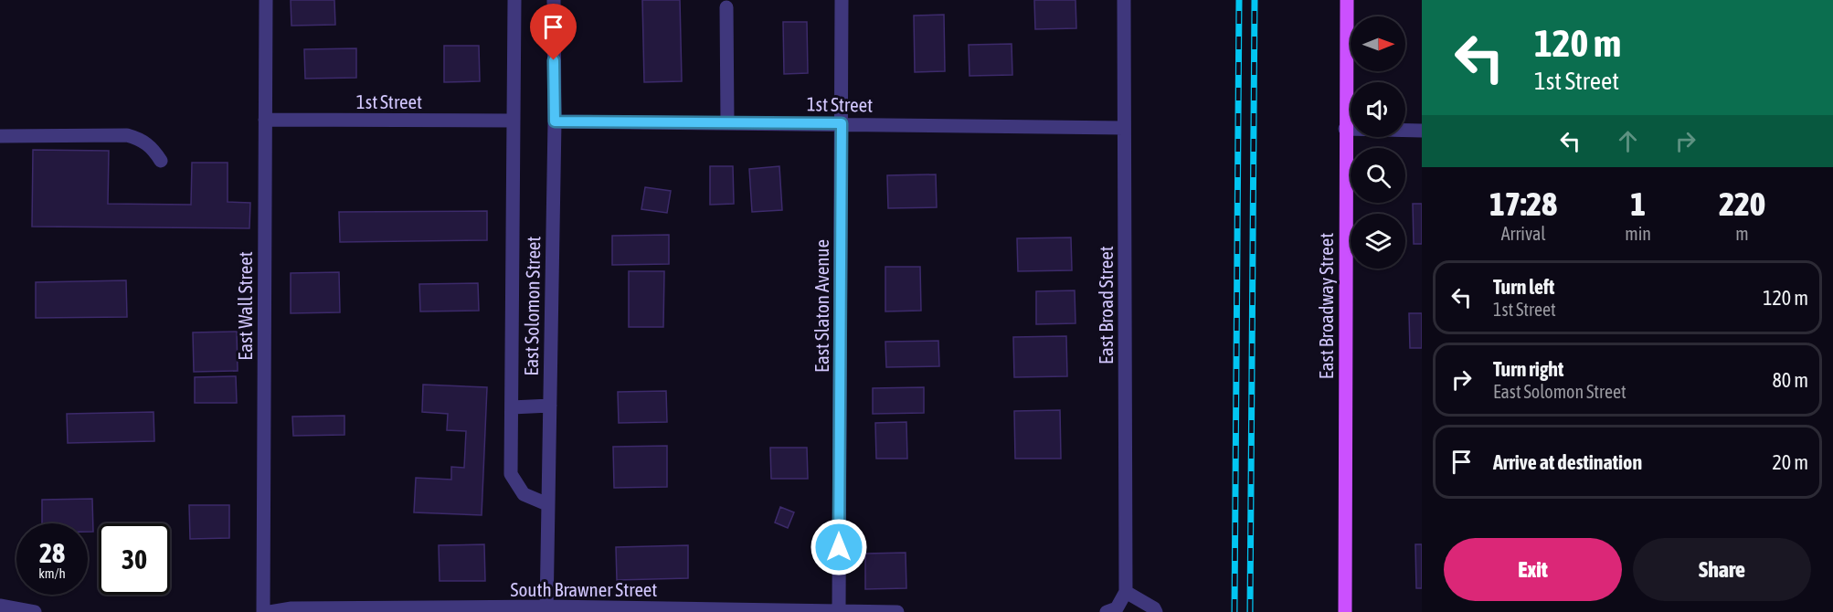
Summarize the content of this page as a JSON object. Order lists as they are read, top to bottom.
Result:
{
  "streets": {
    "main road": ["East Broadway Street"],
    "street": [
      "1st Street",
      "East Broad Street",
      "East Wall Street",
      "East Solomon Street",
      "East Slaton Avenue",
      "South Brawner Street"
    ]
  },
  "crossings": [
    ["1st Street", "East Broad Street"],
    ["1st Street", "East Wall Street"],
    ["1st Street", "East Solomon Street"],
    ["1st Street", "East Slaton Avenue"],
    ["East Solomon Street", "South Brawner Street"],
    ["East Slaton Avenue", "South Brawner Street"]
  ],
  "north": "right",
  "page": {
    "turn": ["120 m", "1st Street"],
    "eta": [
      "17:28",
      "Arrival",
      "1",
      "min",
      "220",
      "m"
    ],
    "list": [
      {
        "name": "Turn left",
        "note": "1st Street",
        "value": "120 m"
      },
      {
        "name": "Turn right",
        "note": "East Solomon Street",
        "value": "80 m"
      },
      {
        "name": "Arrive at destination",
        "value": "20 m"
      }
    ],
    "speed": "28 km/h",
    "limit": "30",
    "buttons": ["Exit", "Share"]
  }
}
